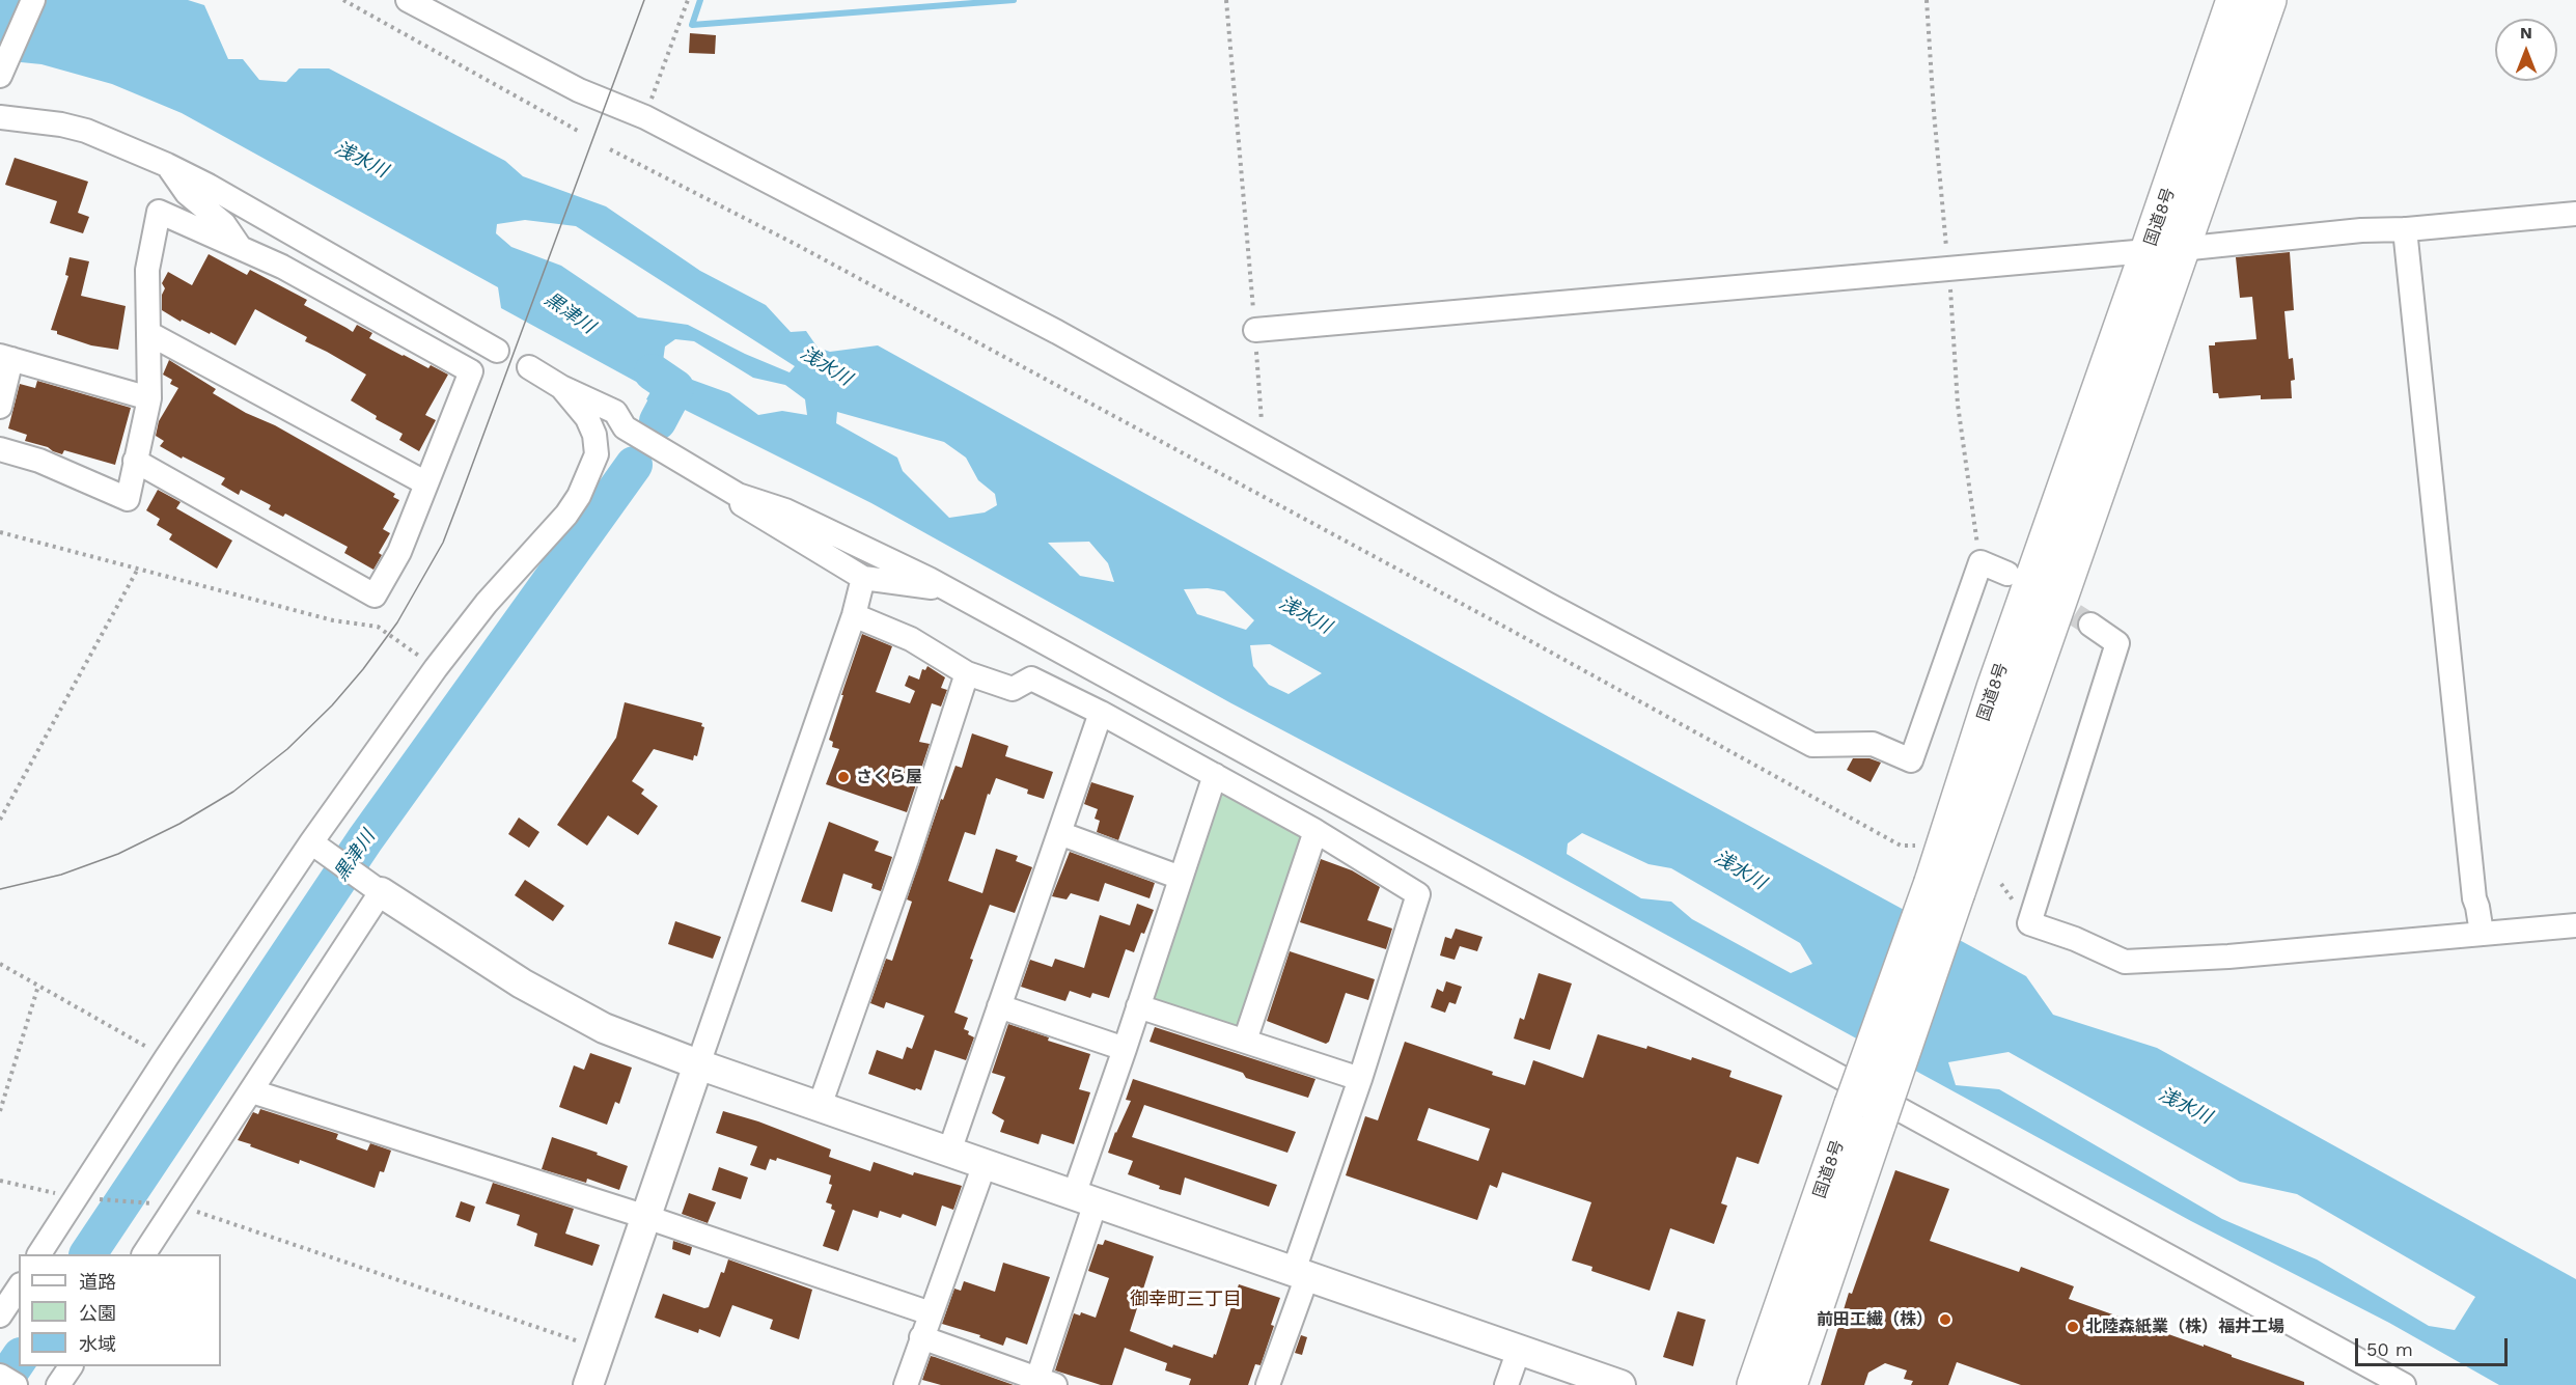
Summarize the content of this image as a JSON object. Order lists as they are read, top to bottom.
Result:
{
  "streets": {
    "highway": ["国道8号"]
  },
  "districts": ["御幸町三丁目"],
  "water": ["浅水川", "黒津川"],
  "places": ["さくら屋", "前田工繊（株）", "北陸森紙業（株）福井工場"],
  "legend": ["道路", "公園", "水域"],
  "scale_bar": "50 m",
  "north": "top"
}
